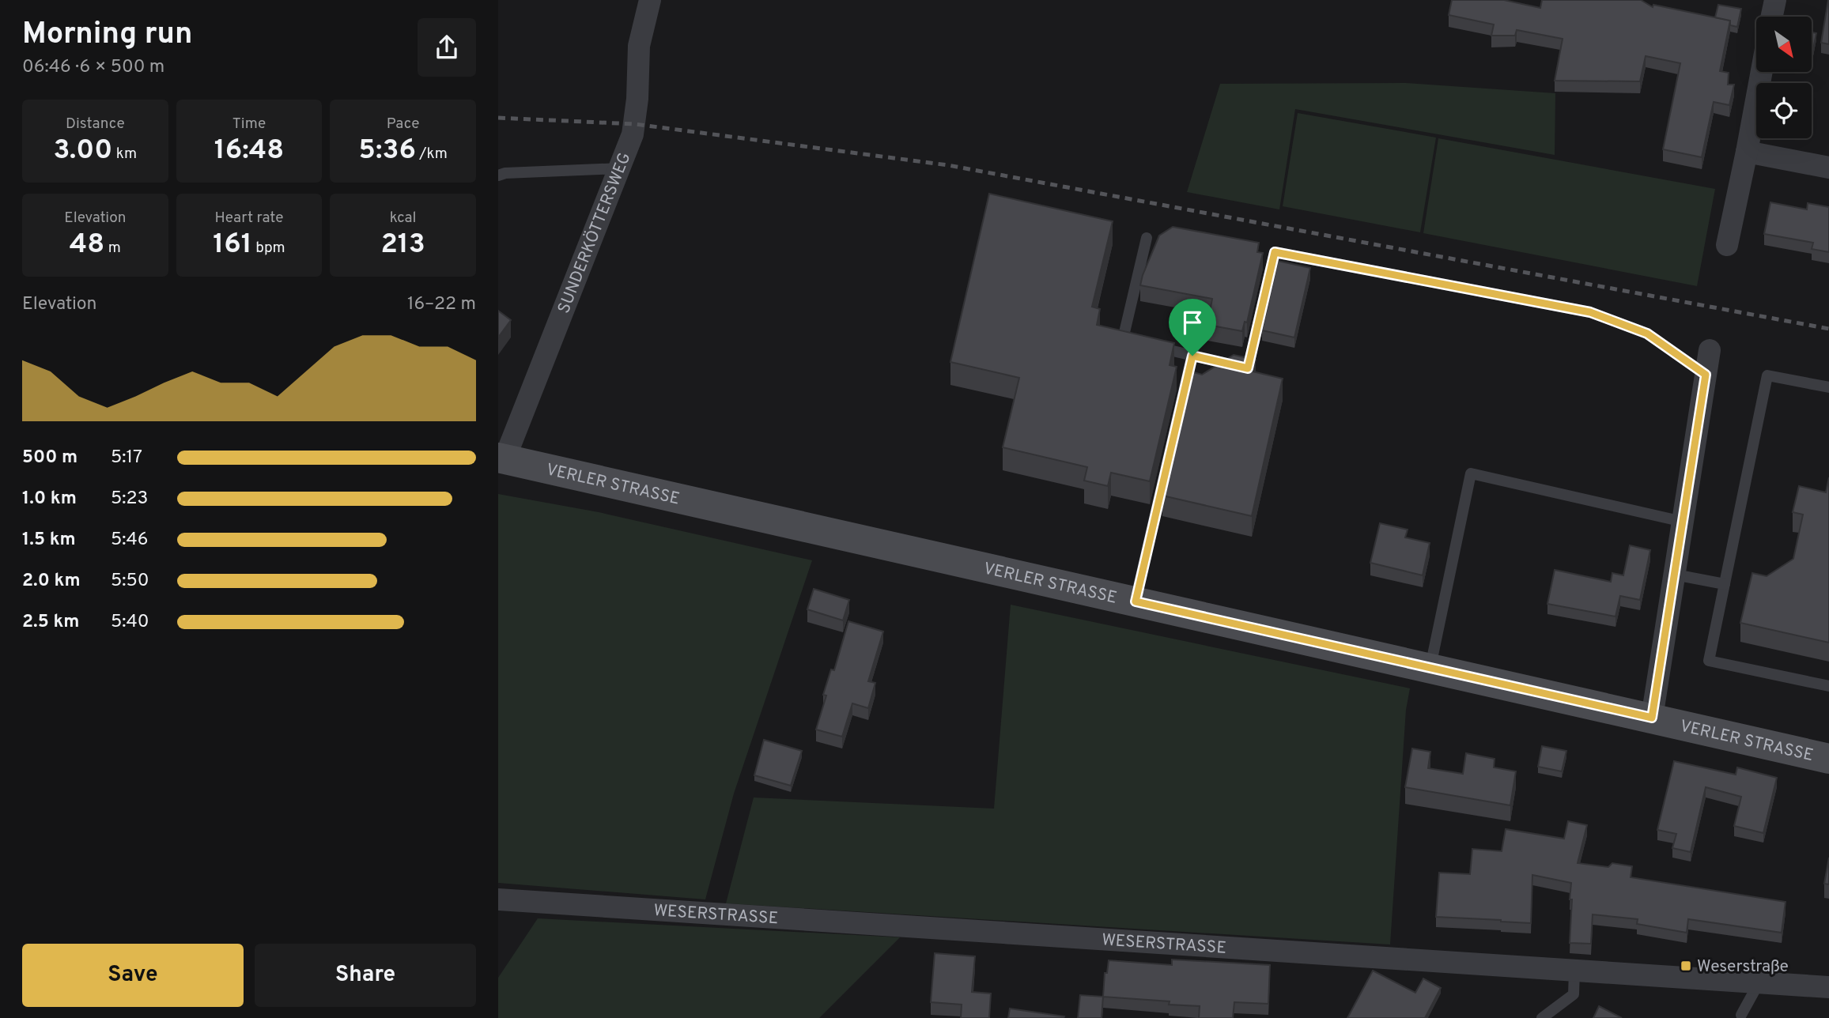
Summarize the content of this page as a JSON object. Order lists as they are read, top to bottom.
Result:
{
  "streets": {
    "main road": ["VERLER STRASSE"],
    "street": ["SUNDERKÖTTERSWEG", "WESERSTRASSE"]
  },
  "crossings": [
    ["SUNDERKÖTTERSWEG", "VERLER STRASSE"]
  ],
  "places": {
    "transit": ["Weserstraße"]
  },
  "north": "bottom right",
  "page": {
    "heading": ["Morning run", "06:46 · 6 × 500 m"],
    "stats": [
      ["Distance", "3.00 km"],
      ["Time", "16:48"],
      ["Pace", "5:36 /km"],
      ["Elevation", "48 m"],
      ["Heart rate", "161 bpm"],
      ["kcal", "213"]
    ],
    "chart": ["Elevation", "16–22 m"],
    "list": [
      {
        "name": "500 m",
        "note": "5:17"
      },
      {
        "name": "1.0 km",
        "note": "5:23"
      },
      {
        "name": "1.5 km",
        "note": "5:46"
      },
      {
        "name": "2.0 km",
        "note": "5:50"
      },
      {
        "name": "2.5 km",
        "note": "5:40"
      }
    ],
    "buttons": ["Save", "Share"]
  }
}
